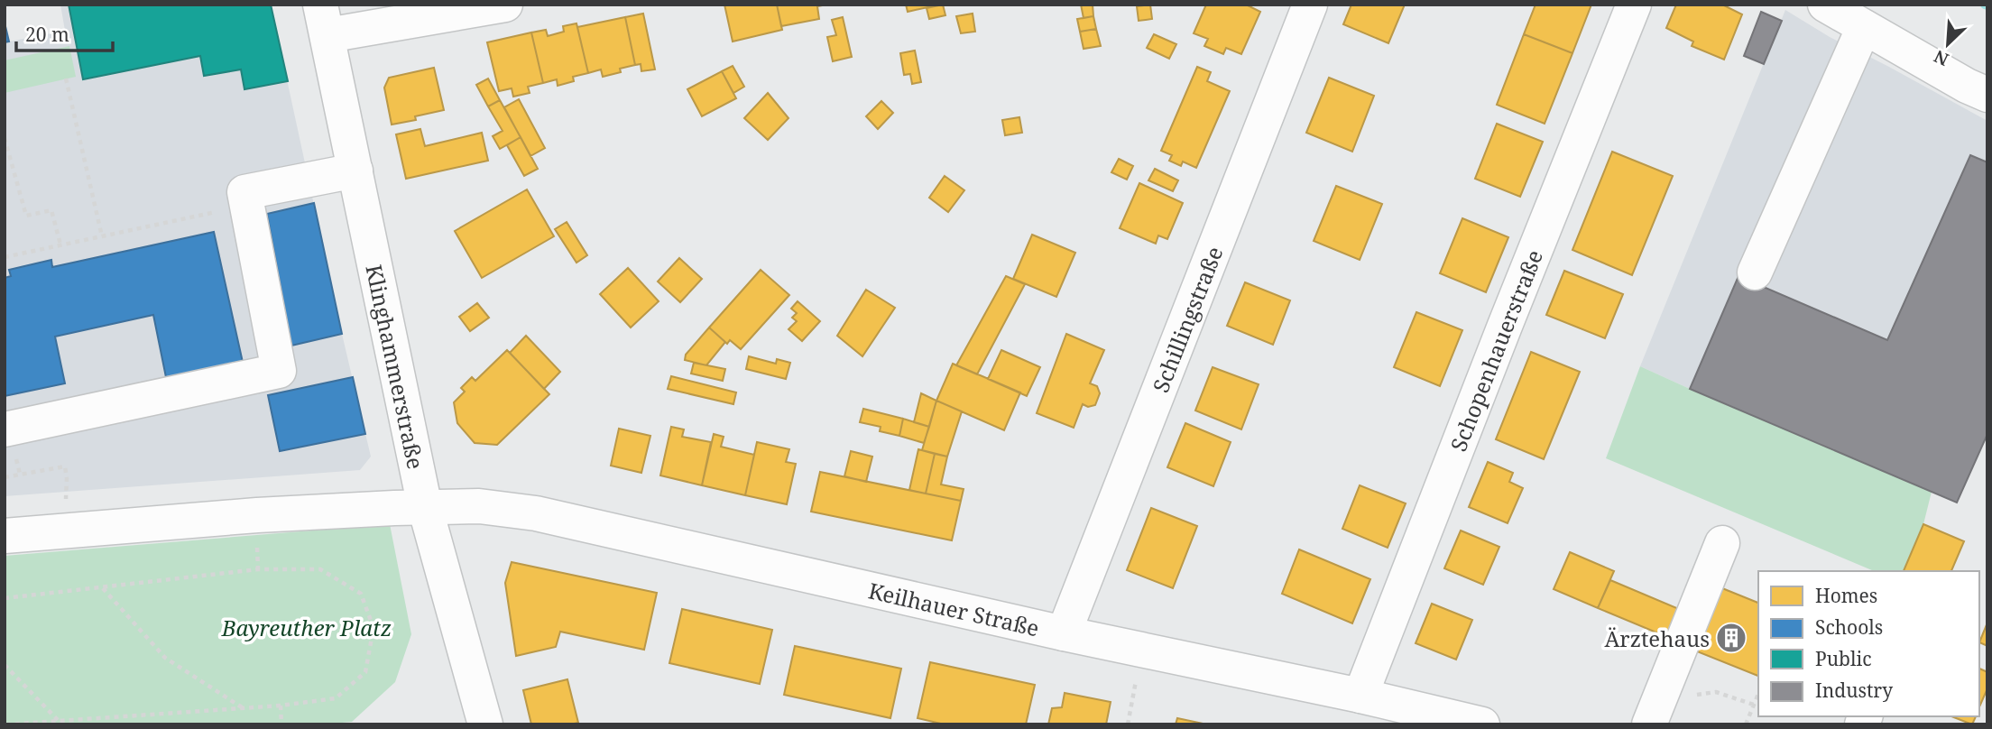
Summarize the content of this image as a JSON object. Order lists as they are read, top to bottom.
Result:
{
  "streets": {
    "street": [
      "Schillingstraße",
      "Schopenhauerstraße",
      "Klinghammerstraße",
      "Keilhauer Straße"
    ]
  },
  "crossings": [
    ["Schillingstraße", "Keilhauer Straße"],
    ["Schopenhauerstraße", "Keilhauer Straße"],
    ["Klinghammerstraße", "Keilhauer Straße"]
  ],
  "parks": ["Bayreuther Platz"],
  "places": {
    "building": ["Ärztehaus"]
  },
  "legend": [
    "Homes",
    "Schools",
    "Public",
    "Industry"
  ],
  "scale_bar": "20 m",
  "north": "bottom left"
}
